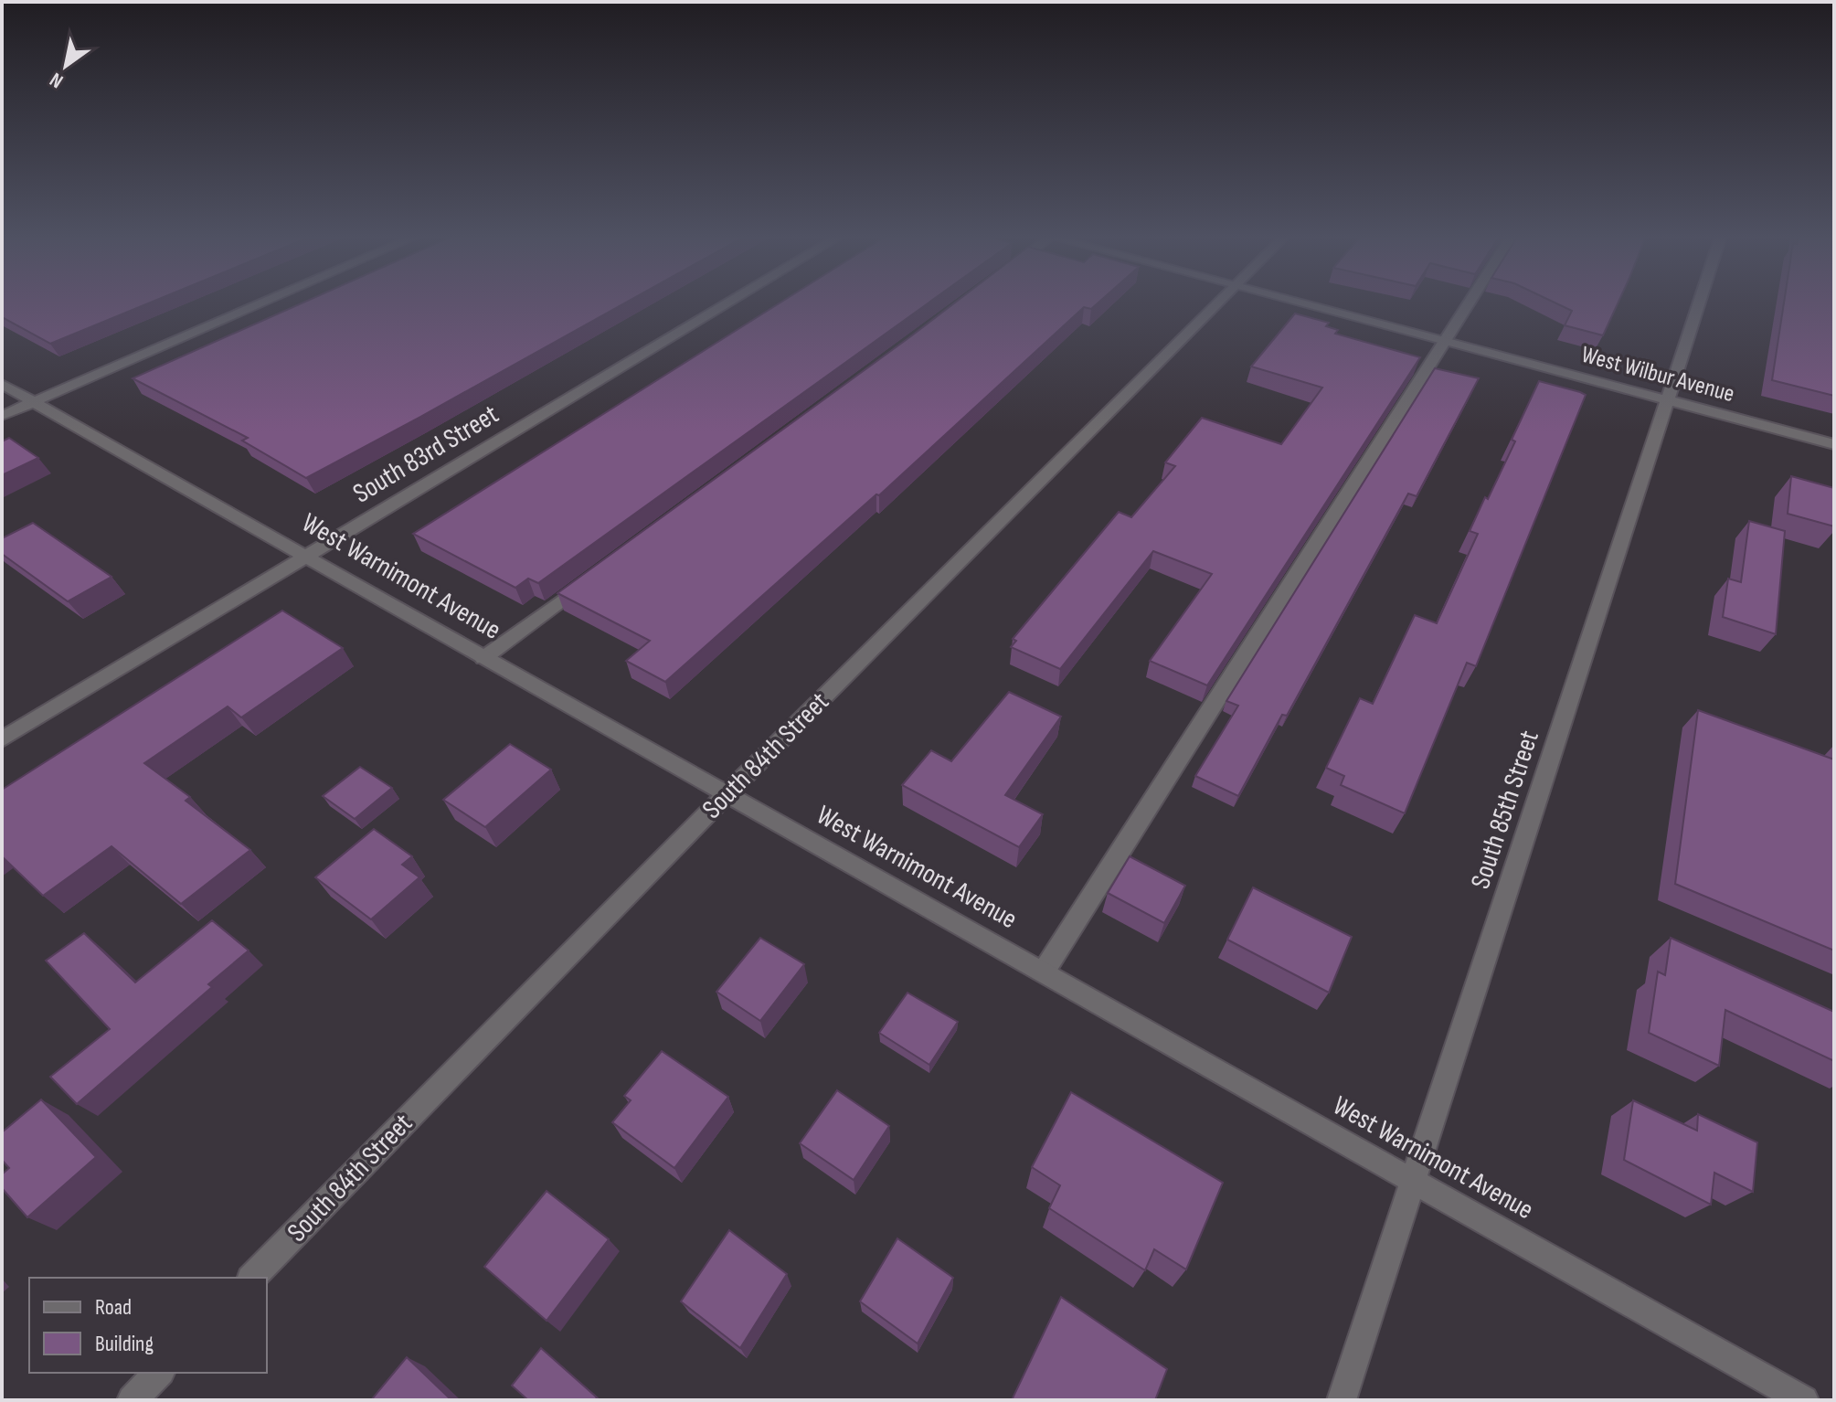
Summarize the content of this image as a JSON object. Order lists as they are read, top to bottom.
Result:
{
  "streets": {
    "street": [
      "West Wilbur Avenue",
      "South 83rd Street",
      "West Warnimont Avenue",
      "South 84th Street",
      "South 85th Street"
    ]
  },
  "crossings": [
    ["West Wilbur Avenue", "South 85th Street"],
    ["South 83rd Street", "West Warnimont Avenue"],
    ["West Warnimont Avenue", "South 84th Street"],
    ["West Warnimont Avenue", "South 85th Street"]
  ],
  "legend": ["Road", "Building"],
  "north": "bottom left"
}
